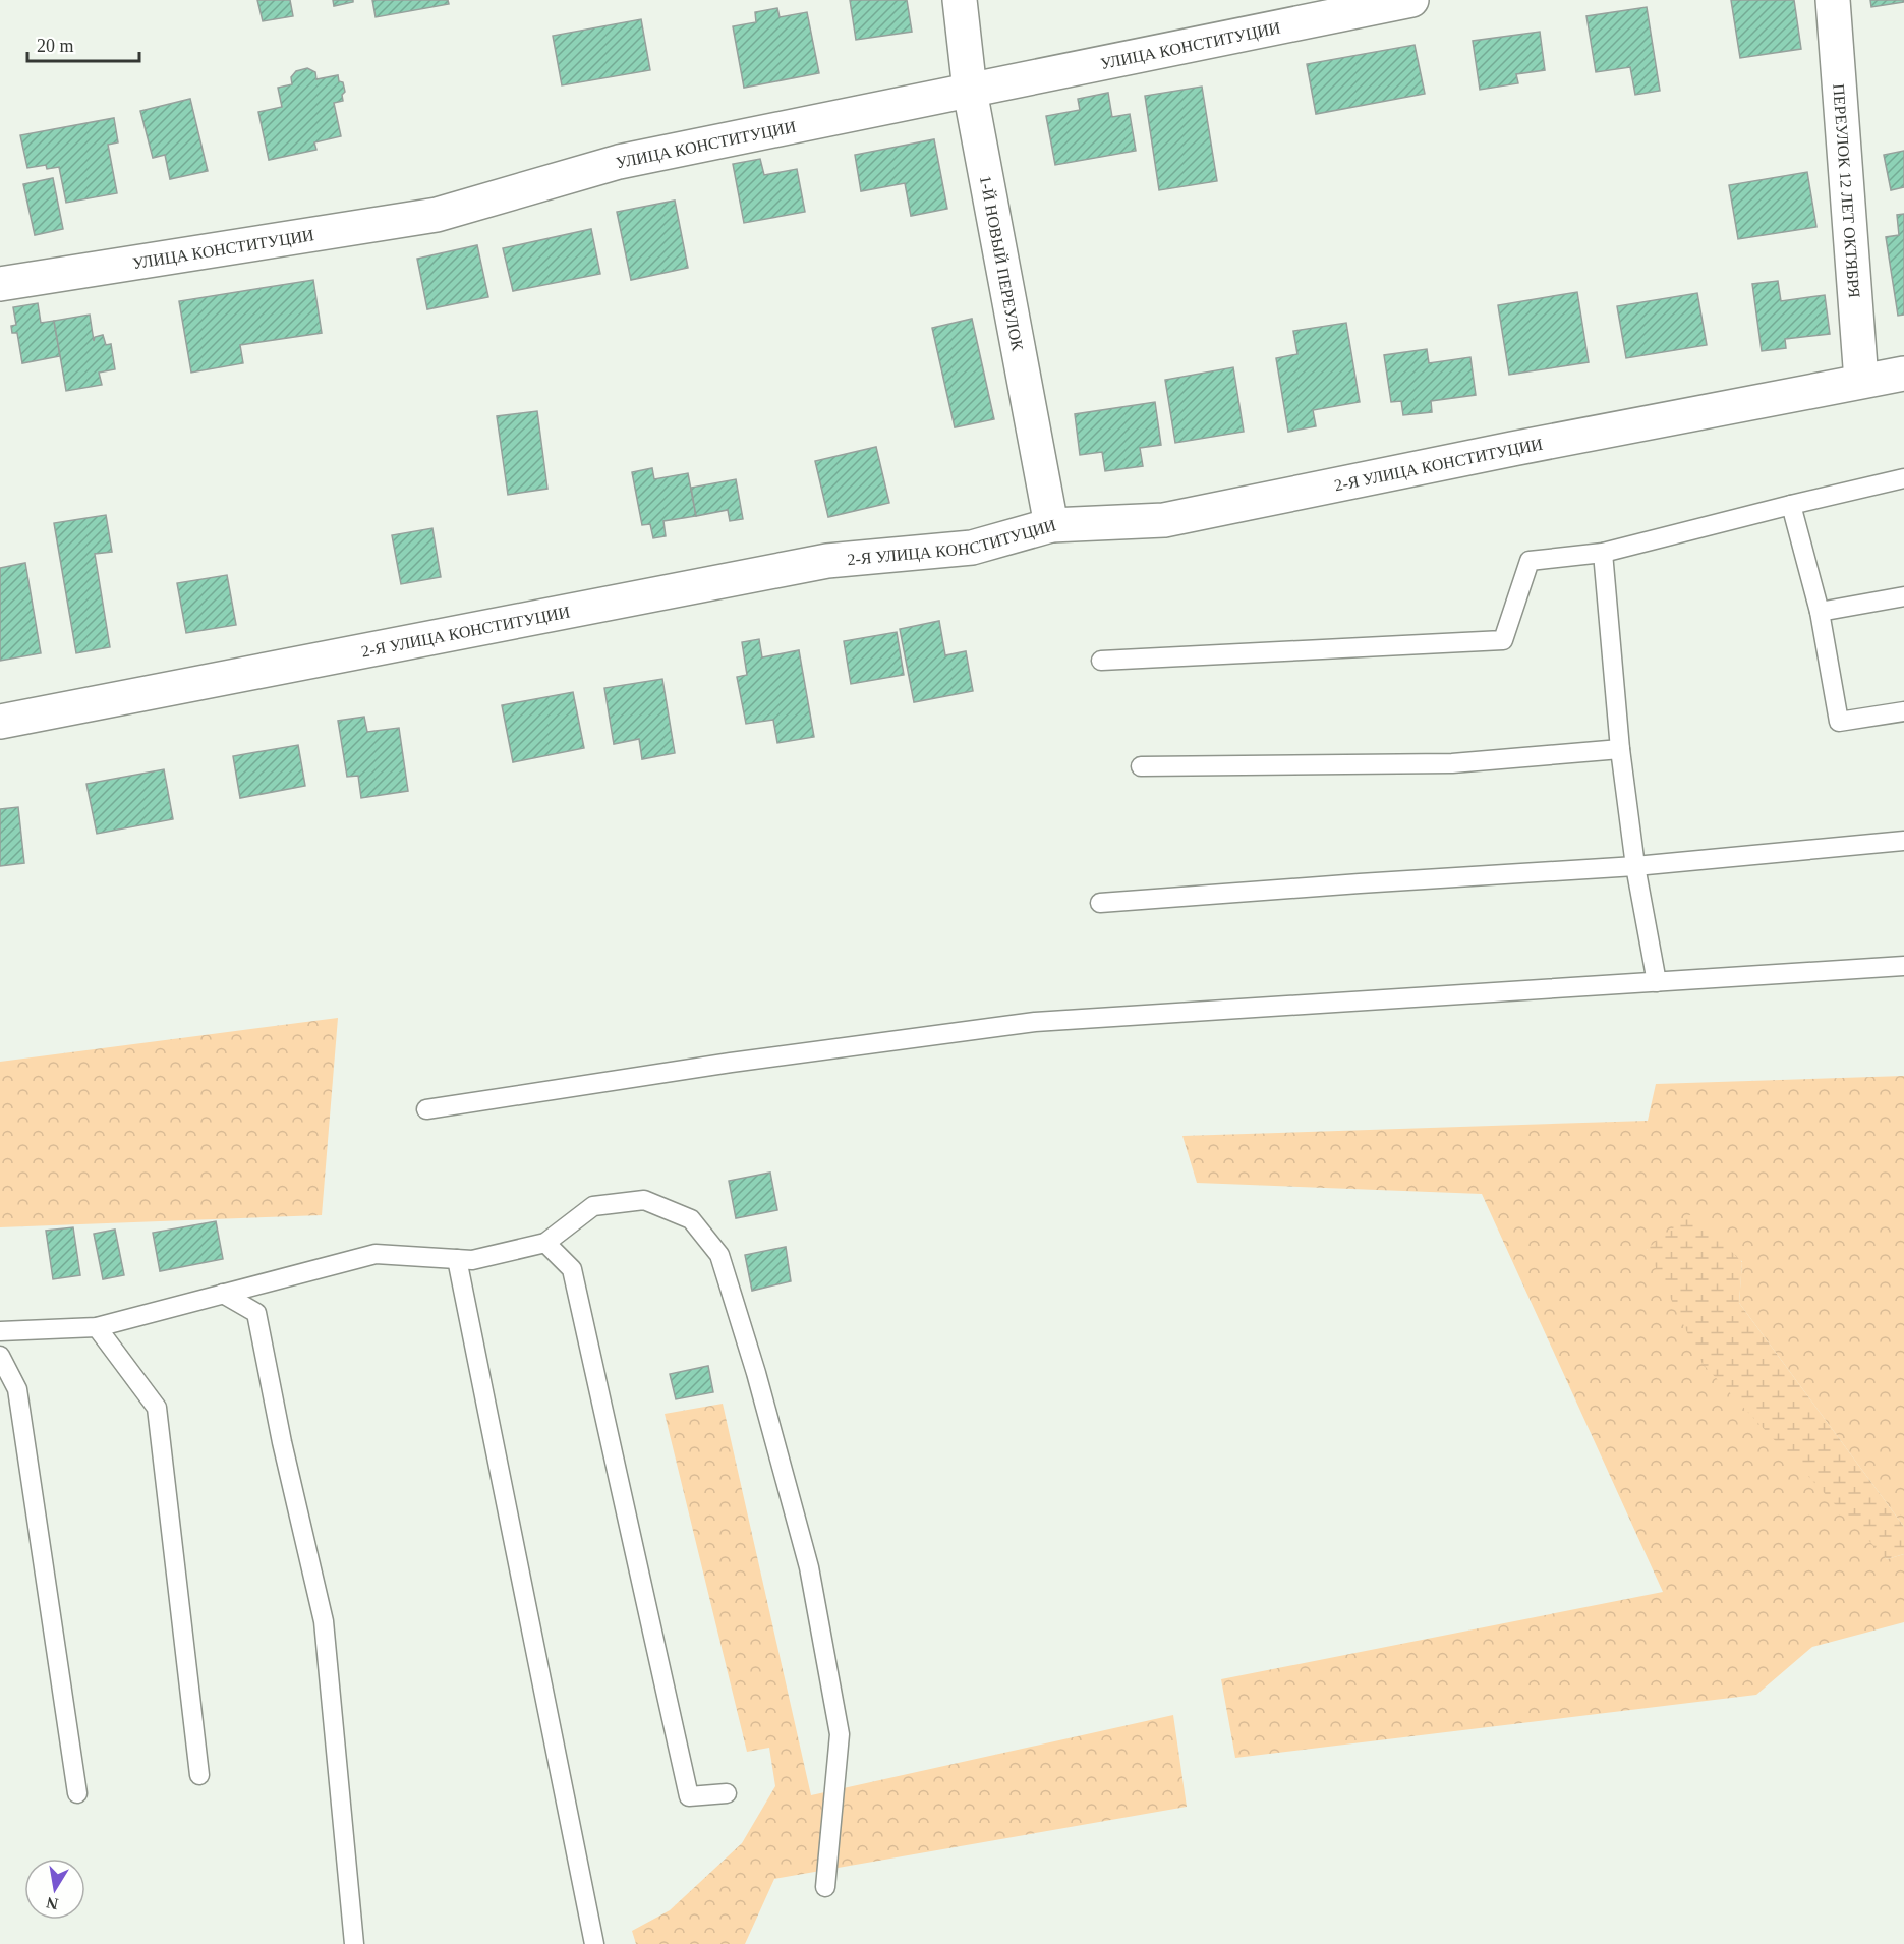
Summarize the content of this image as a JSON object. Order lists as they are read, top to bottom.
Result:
{
  "streets": {
    "street": [
      "УЛИЦА КОНСТИТУЦИИ",
      "ПЕРЕУЛОК 12 ЛЕТ ОКТЯБРЯ",
      "1-Й НОВЫЙ ПЕРЕУЛОК",
      "2-Я УЛИЦА КОНСТИТУЦИИ"
    ]
  },
  "crossings": [
    ["УЛИЦА КОНСТИТУЦИИ", "1-Й НОВЫЙ ПЕРЕУЛОК"],
    ["ПЕРЕУЛОК 12 ЛЕТ ОКТЯБРЯ", "2-Я УЛИЦА КОНСТИТУЦИИ"],
    ["1-Й НОВЫЙ ПЕРЕУЛОК", "2-Я УЛИЦА КОНСТИТУЦИИ"]
  ],
  "scale_bar": "20 m",
  "north": "bottom"
}
